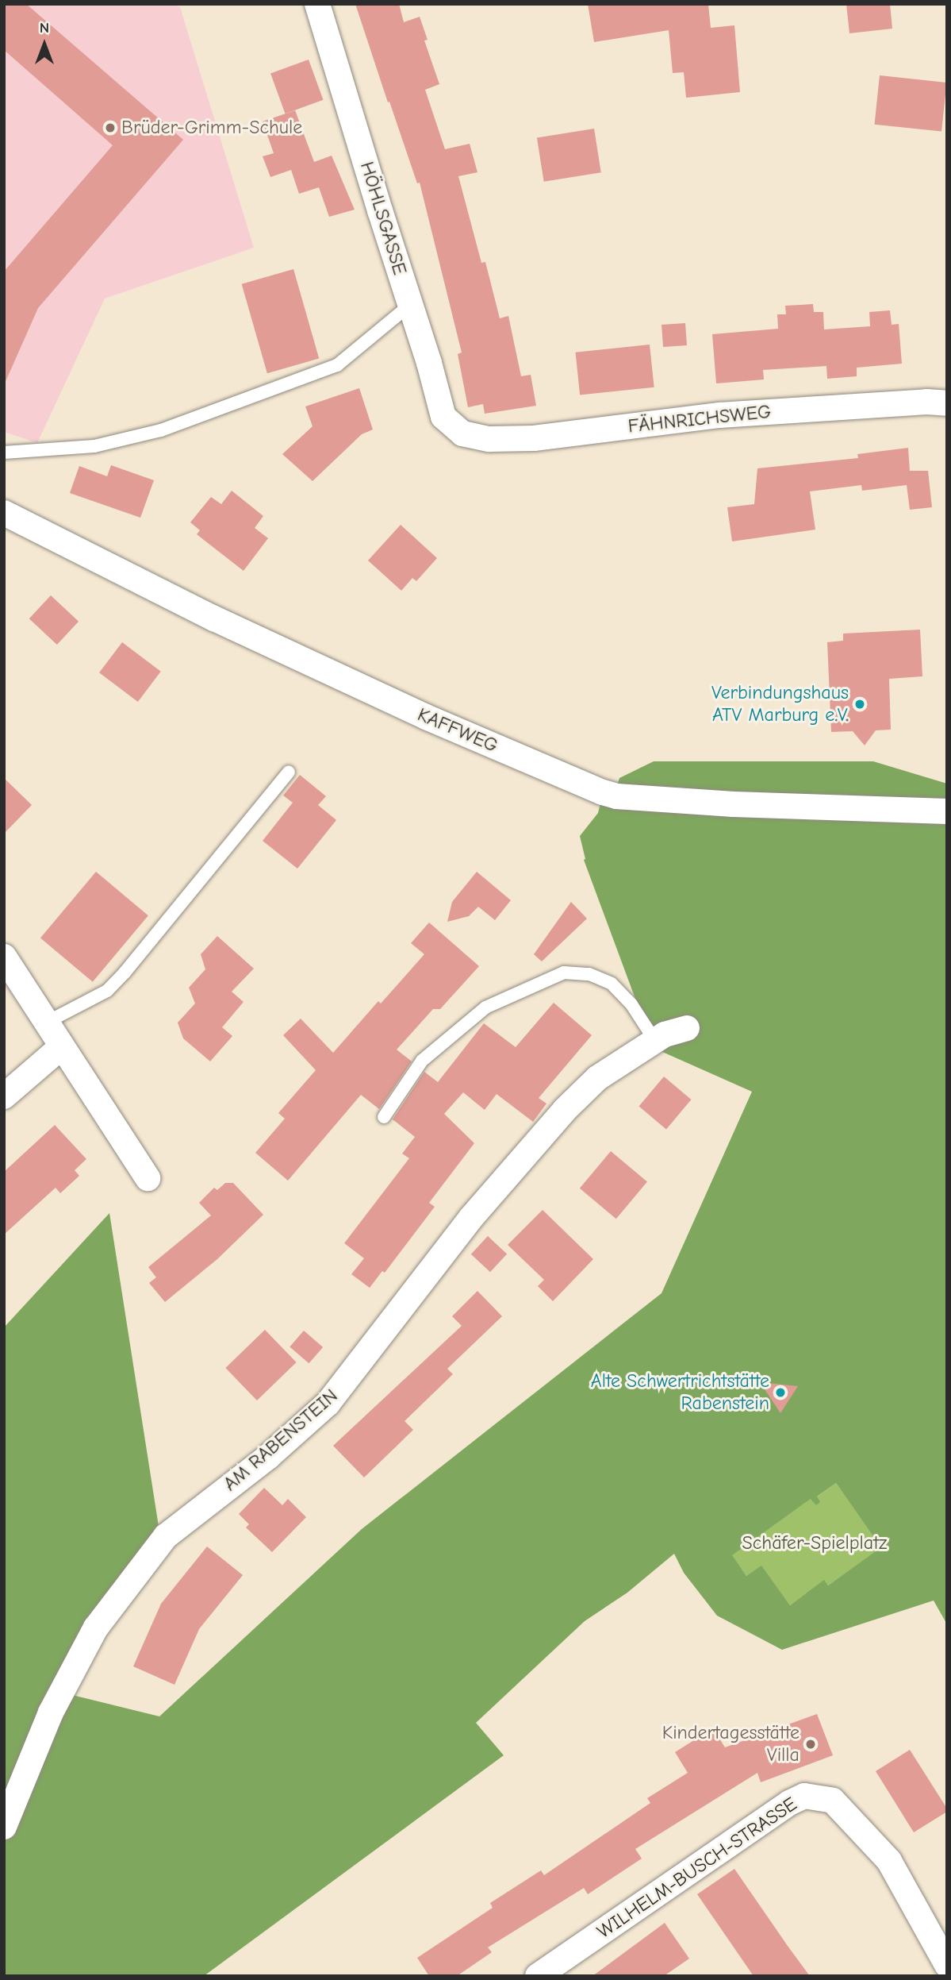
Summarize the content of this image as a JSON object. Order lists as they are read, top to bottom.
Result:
{
  "streets": {
    "street": [
      "HÖHLSGASSE",
      "FÄHNRICHSWEG",
      "KAFFWEG",
      "AM RABENSTEIN",
      "WILHELM-BUSCH-STRASSE"
    ]
  },
  "crossings": [
    ["HÖHLSGASSE", "FÄHNRICHSWEG"]
  ],
  "parks": ["Schäfer-Spielplatz"],
  "places": [
    "Brüder-Grimm-Schule",
    "Verbindungshaus ATV Marburg e.V.",
    "Alte Schwertrichtstätte Rabenstein",
    "Kindertagesstätte Villa"
  ],
  "north": "top"
}
